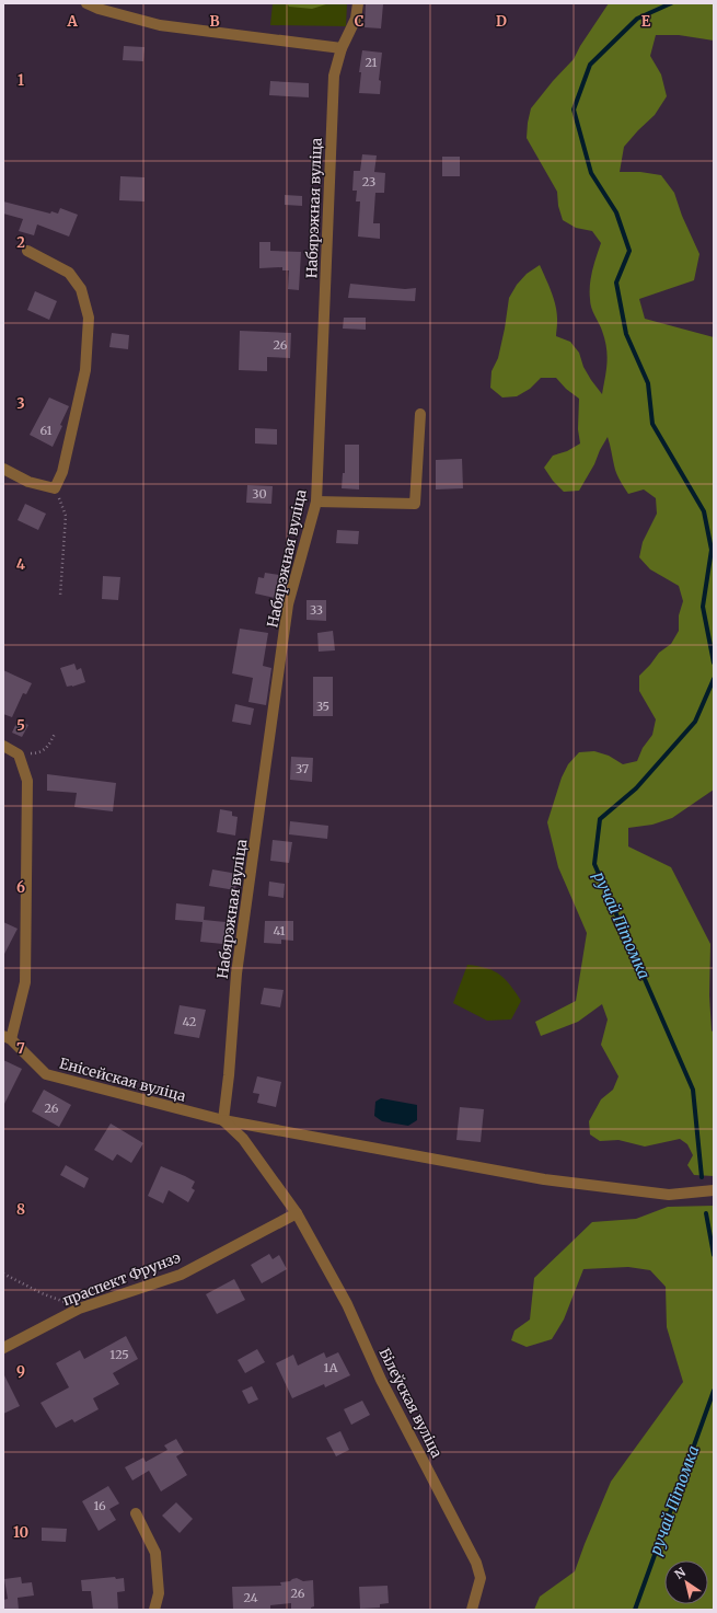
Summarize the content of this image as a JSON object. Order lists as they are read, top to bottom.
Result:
{
  "streets": {
    "street": [
      "Набярэжная вуліца",
      "Енісейская вуліца",
      "праспект Фрунзэ",
      "Білеўская вуліца"
    ]
  },
  "crossings": [
    ["Набярэжная вуліца", "Енісейская вуліца"],
    ["Набярэжная вуліца", "Білеўская вуліца"],
    ["Енісейская вуліца", "Білеўская вуліца"],
    ["праспект Фрунзэ", "Білеўская вуліца"]
  ],
  "water": ["ручай Пітомка"],
  "house_numbers": [
    "21",
    "23",
    "26",
    "61",
    "30",
    "33",
    "35",
    "37",
    "41",
    "42",
    "26",
    "125",
    "1А",
    "16",
    "26",
    "24"
  ],
  "north": "top left",
  "grid": {
    "columns": [
      "A",
      "B",
      "C",
      "D",
      "E"
    ],
    "rows": [
      "1",
      "2",
      "3",
      "4",
      "5",
      "6",
      "7",
      "8",
      "9",
      "10"
    ]
  }
}
